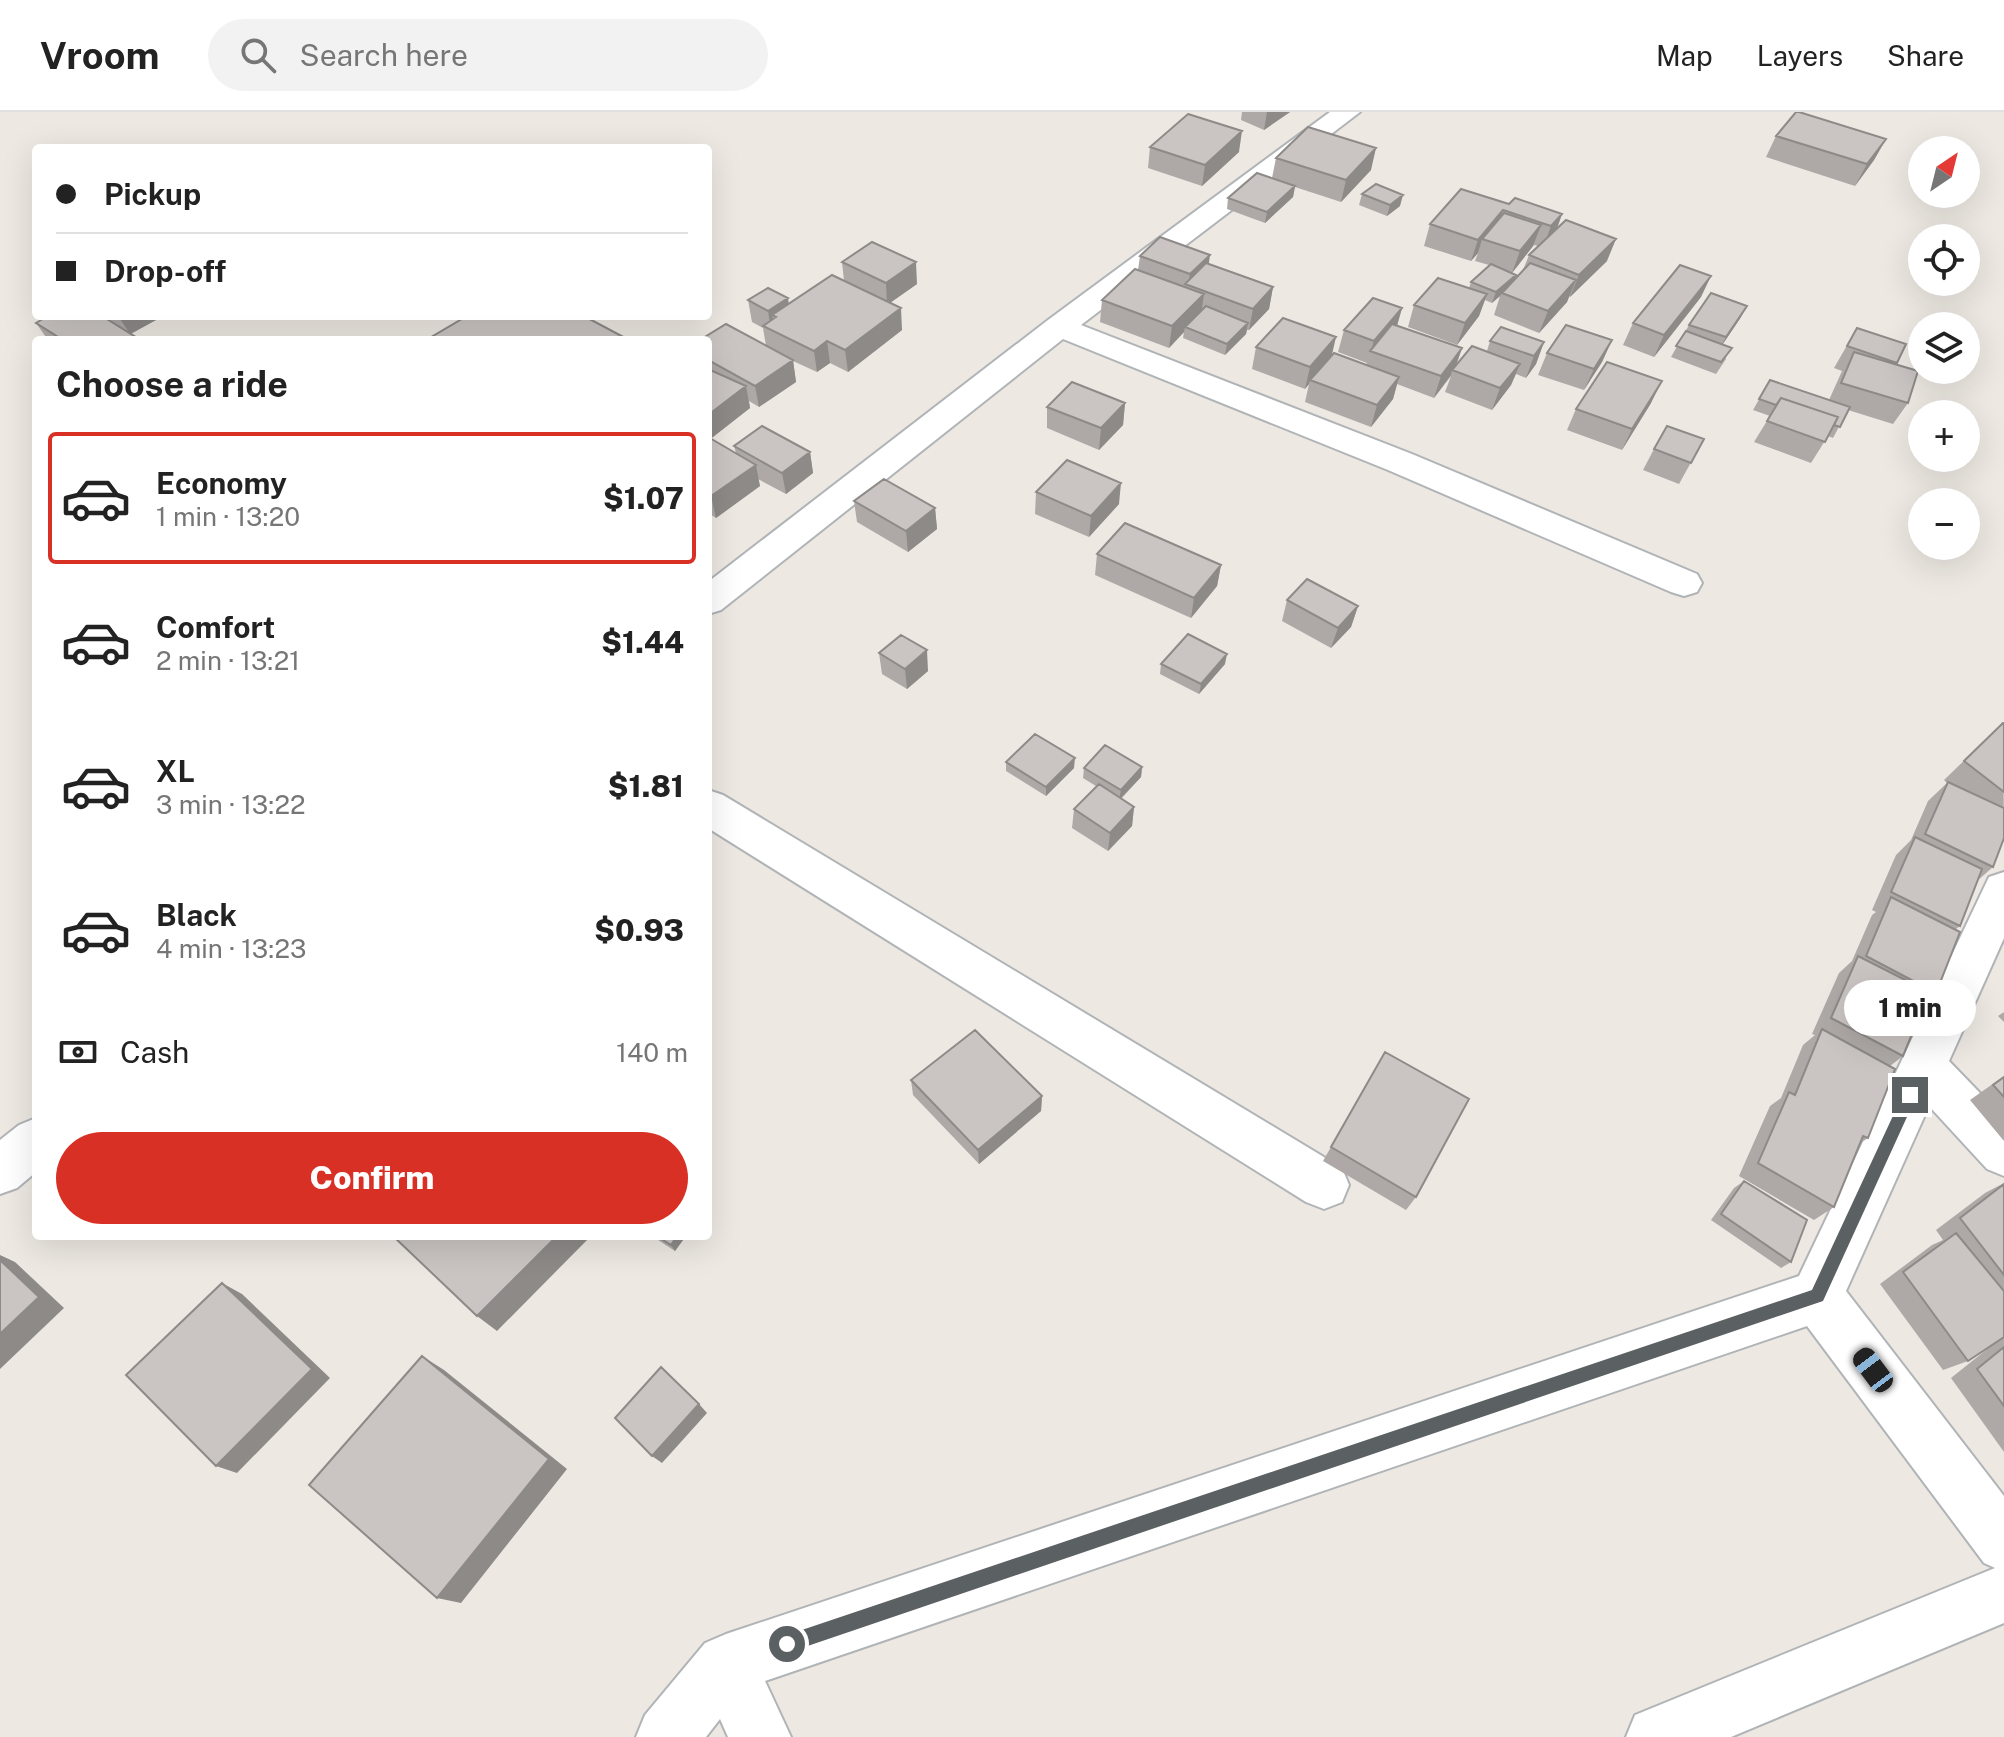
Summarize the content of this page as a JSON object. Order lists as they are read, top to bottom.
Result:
{
  "north": "top right",
  "page": {
    "header": "Vroom",
    "search": "Search here",
    "nav": ["Map", "Layers", "Share"],
    "map_buttons": ["+", "−"],
    "banner": ["Pickup", "Drop-off"],
    "heading": "Choose a ride",
    "list": [
      {
        "name": "Economy",
        "note": "1 min · 13:20",
        "value": "$1.07"
      },
      {
        "name": "Comfort",
        "note": "2 min · 13:21",
        "value": "$1.44"
      },
      {
        "name": "XL",
        "note": "3 min · 13:22",
        "value": "$1.81"
      },
      {
        "name": "Black",
        "note": "4 min · 13:23",
        "value": "$0.93"
      }
    ],
    "bubble": "1 min",
    "pay": ["Cash", "140 m"],
    "buttons": "Confirm"
  }
}
